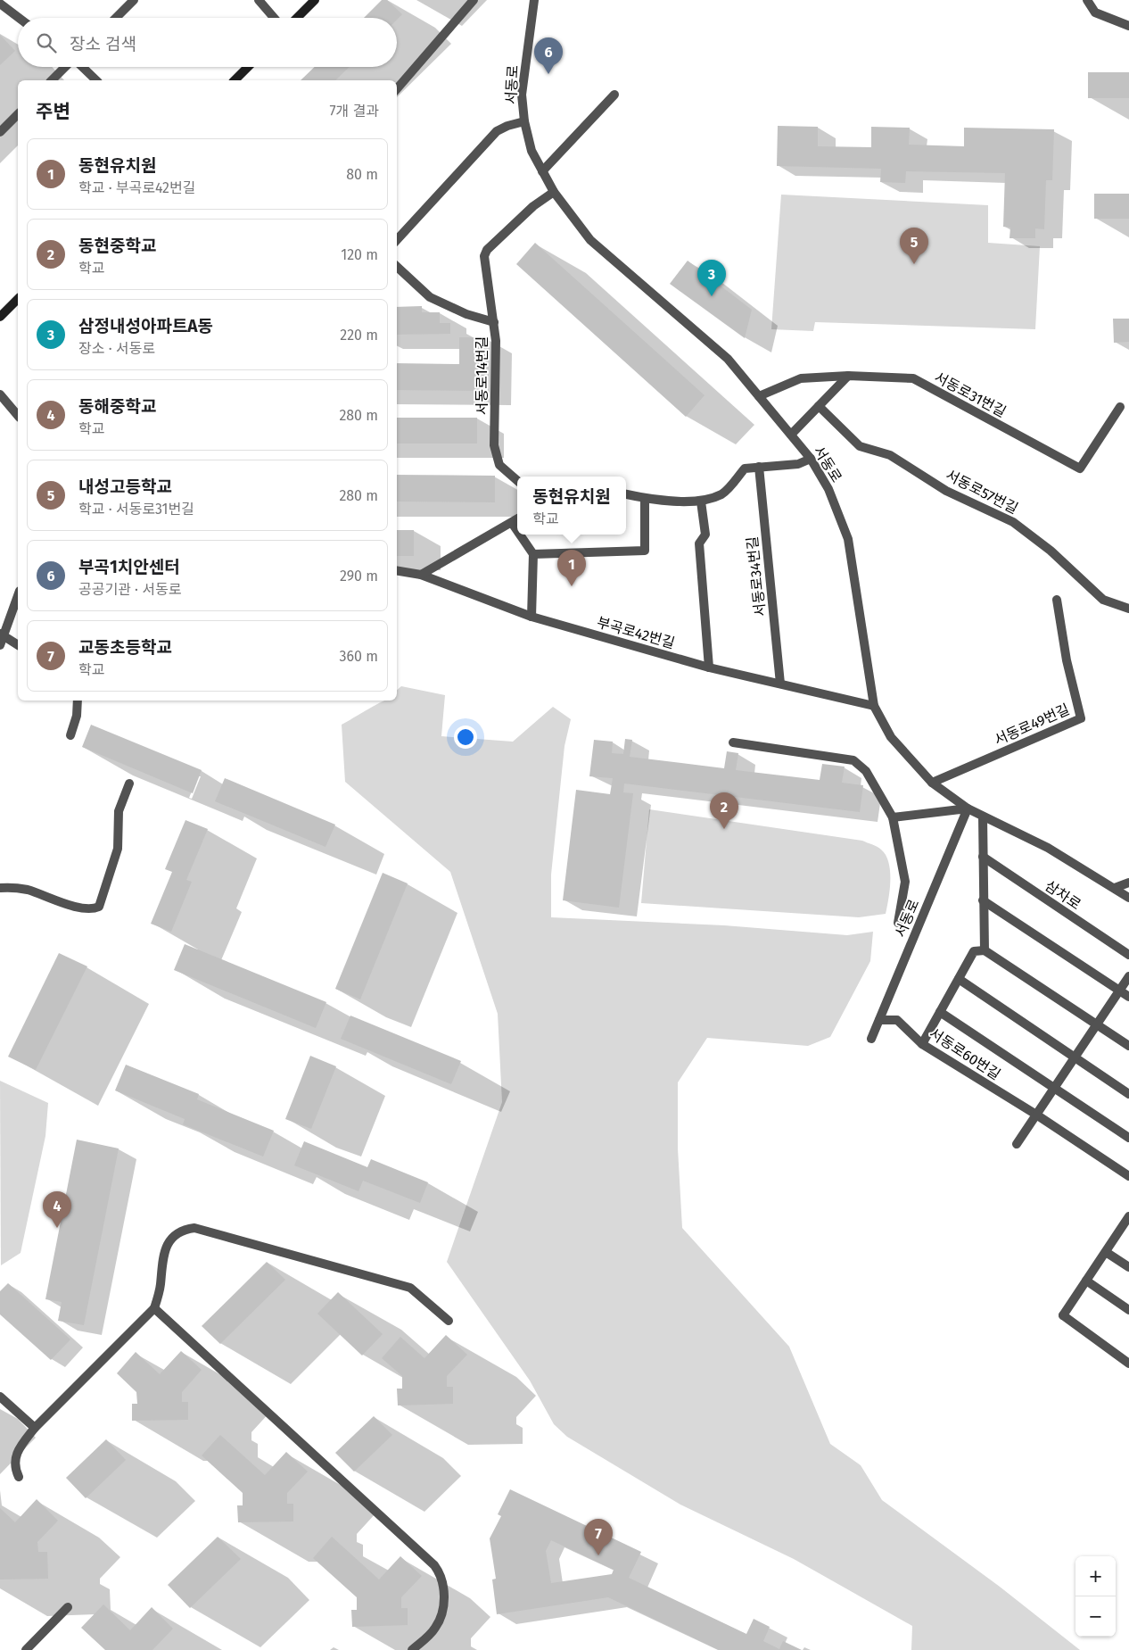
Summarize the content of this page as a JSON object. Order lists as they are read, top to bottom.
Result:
{
  "streets": {
    "street": [
      "서동로",
      "서동로14번길",
      "서동로31번길",
      "서동로57번길",
      "서동로34번길",
      "부곡로42번길",
      "서동로49번길",
      "삼차로",
      "서동로60번길"
    ]
  },
  "crossings": [
    ["서동로", "부곡로42번길"],
    ["서동로", "서동로49번길"],
    ["서동로", "서동로60번길"],
    ["서동로34번길", "부곡로42번길"]
  ],
  "page": {
    "search": "장소 검색",
    "pins": [
      "6",
      "5",
      "3",
      "1",
      "2",
      "4",
      "7"
    ],
    "heading": ["주변", "7개 결과"],
    "list": [
      {
        "mark": "1",
        "name": "동현유치원",
        "note": "학교 · 부곡로42번길",
        "value": "80 m"
      },
      {
        "mark": "2",
        "name": "동현중학교",
        "note": "학교",
        "value": "120 m"
      },
      {
        "mark": "3",
        "name": "삼정내성아파트A동",
        "note": "장소 · 서동로",
        "value": "220 m"
      },
      {
        "mark": "4",
        "name": "동해중학교",
        "note": "학교",
        "value": "280 m"
      },
      {
        "mark": "5",
        "name": "내성고등학교",
        "note": "학교 · 서동로31번길",
        "value": "280 m"
      },
      {
        "mark": "6",
        "name": "부곡1치안센터",
        "note": "공공기관 · 서동로",
        "value": "290 m"
      },
      {
        "mark": "7",
        "name": "교동초등학교",
        "note": "학교",
        "value": "360 m"
      }
    ],
    "popup": ["동현유치원", "학교"],
    "map_buttons": ["+", "−"]
  }
}
